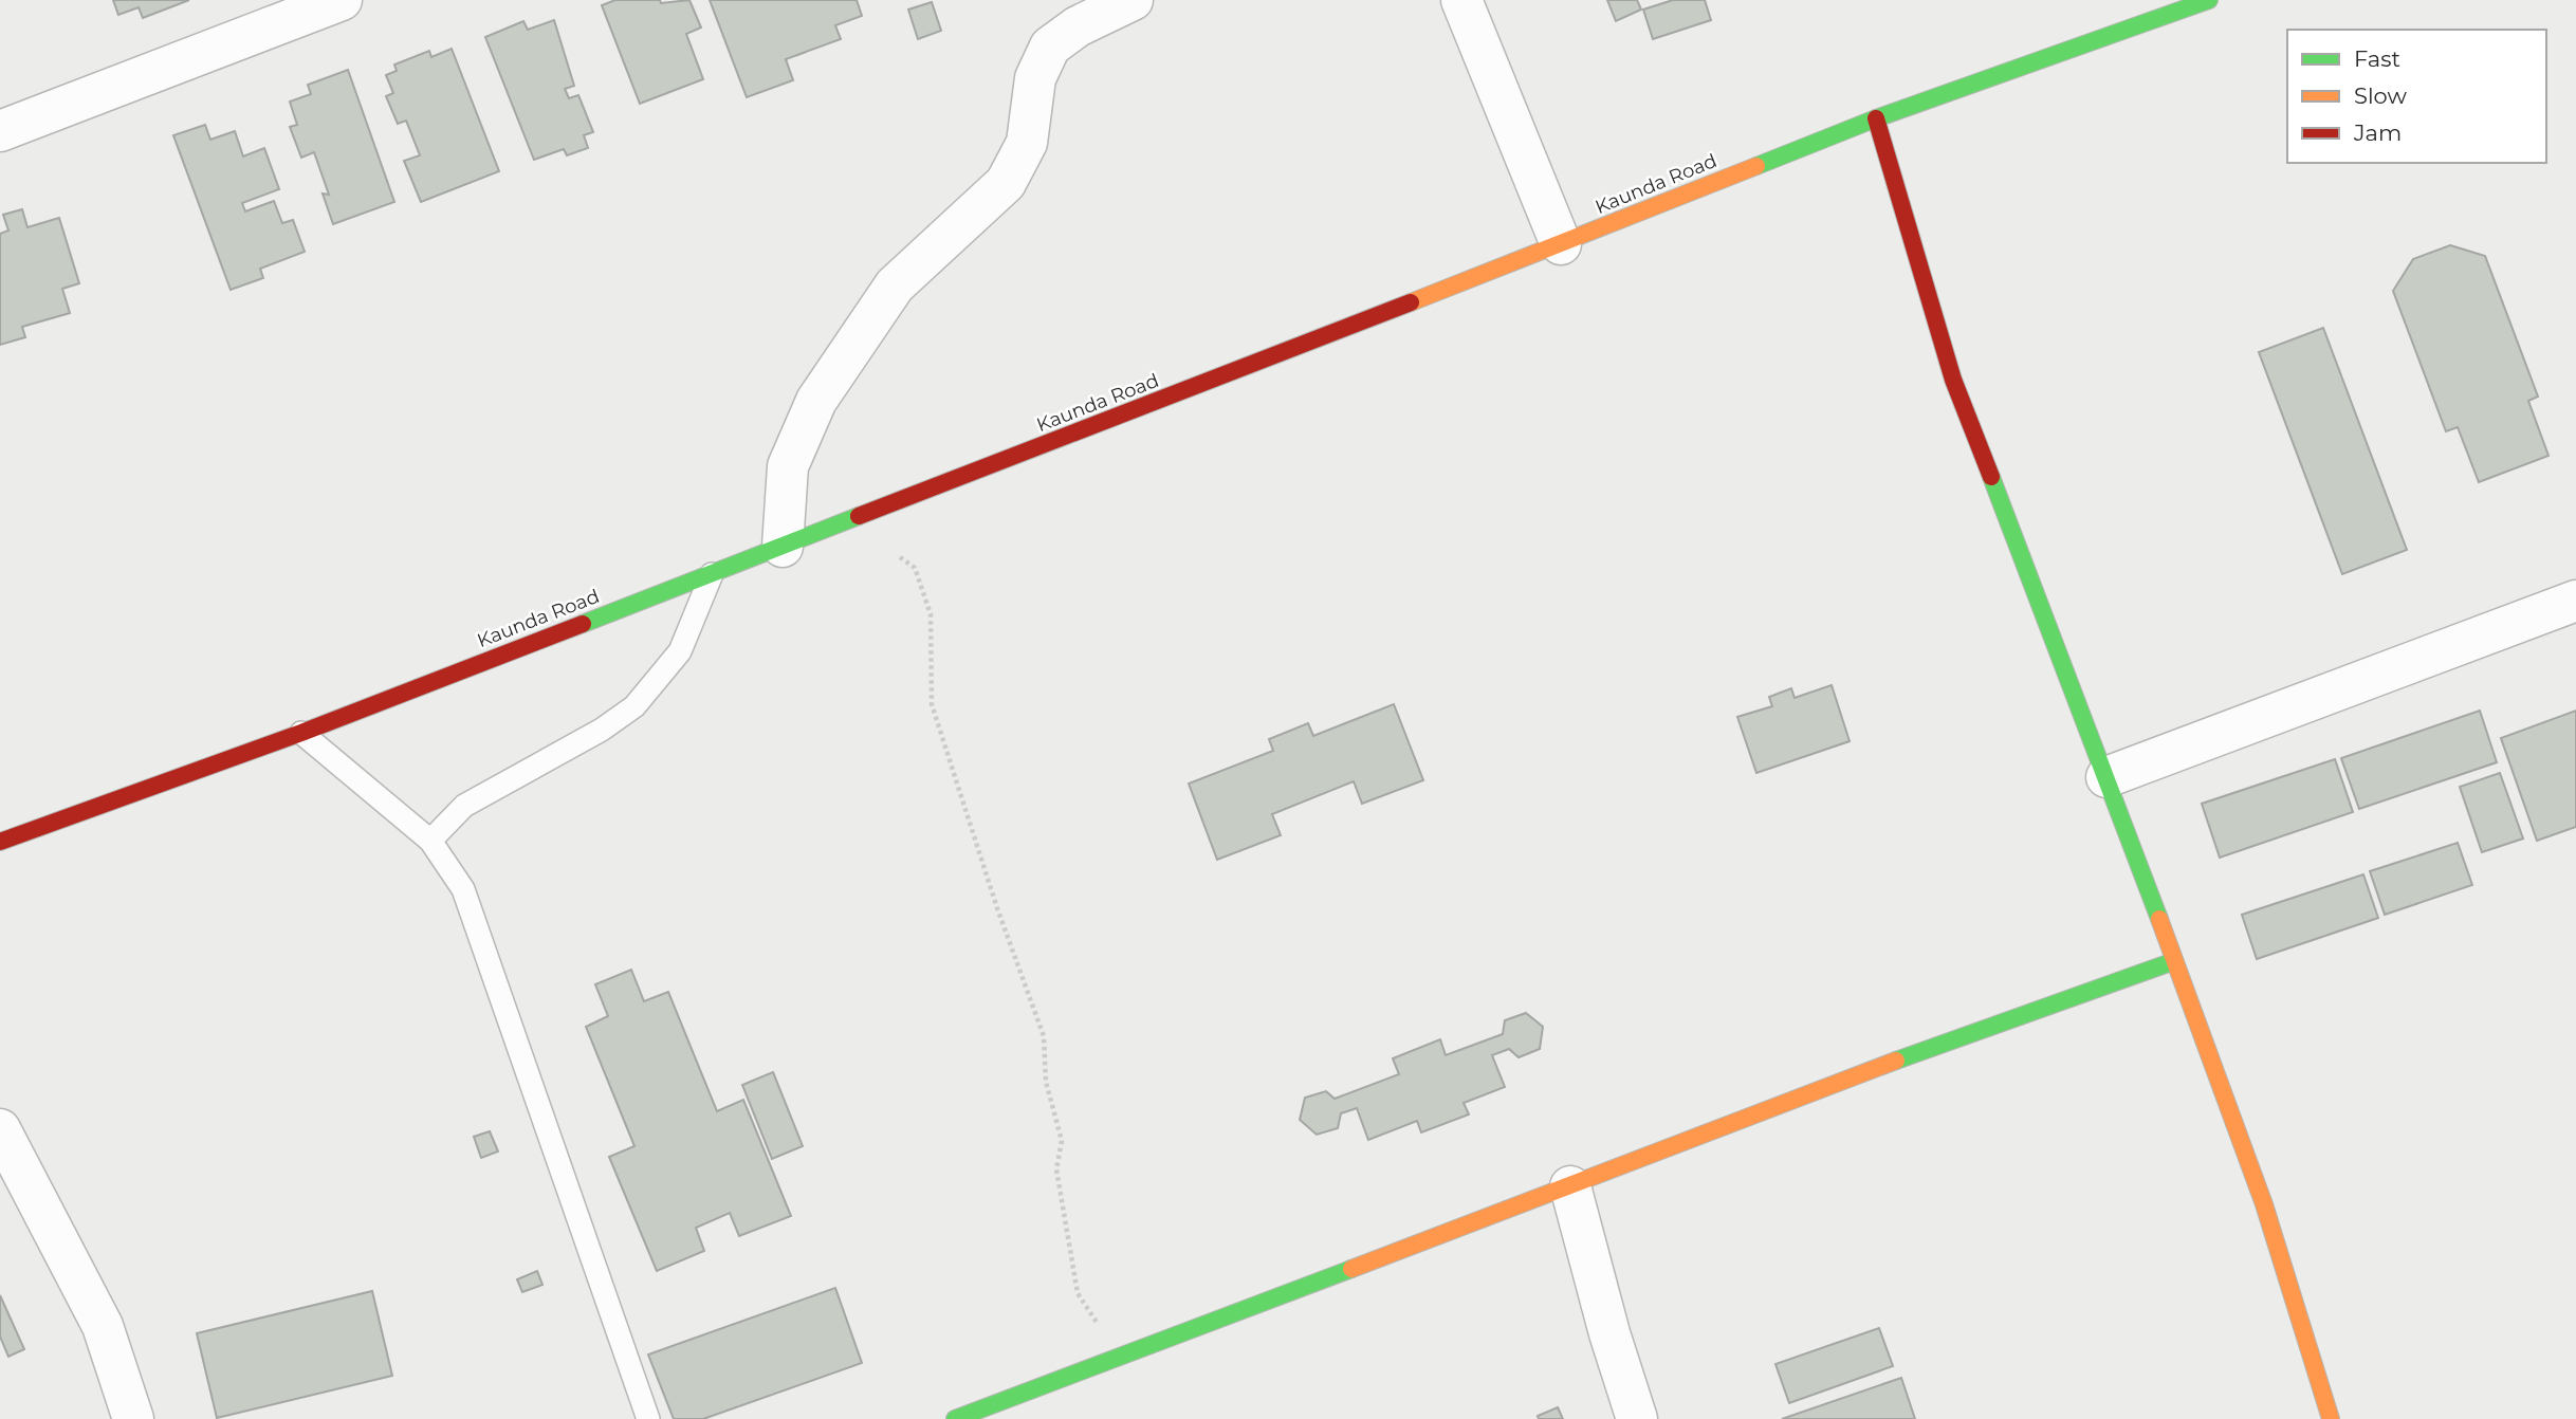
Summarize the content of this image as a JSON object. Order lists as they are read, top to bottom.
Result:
{
  "streets": {
    "street": ["Kaunda Road"]
  },
  "legend": ["Fast", "Slow", "Jam"]
}
